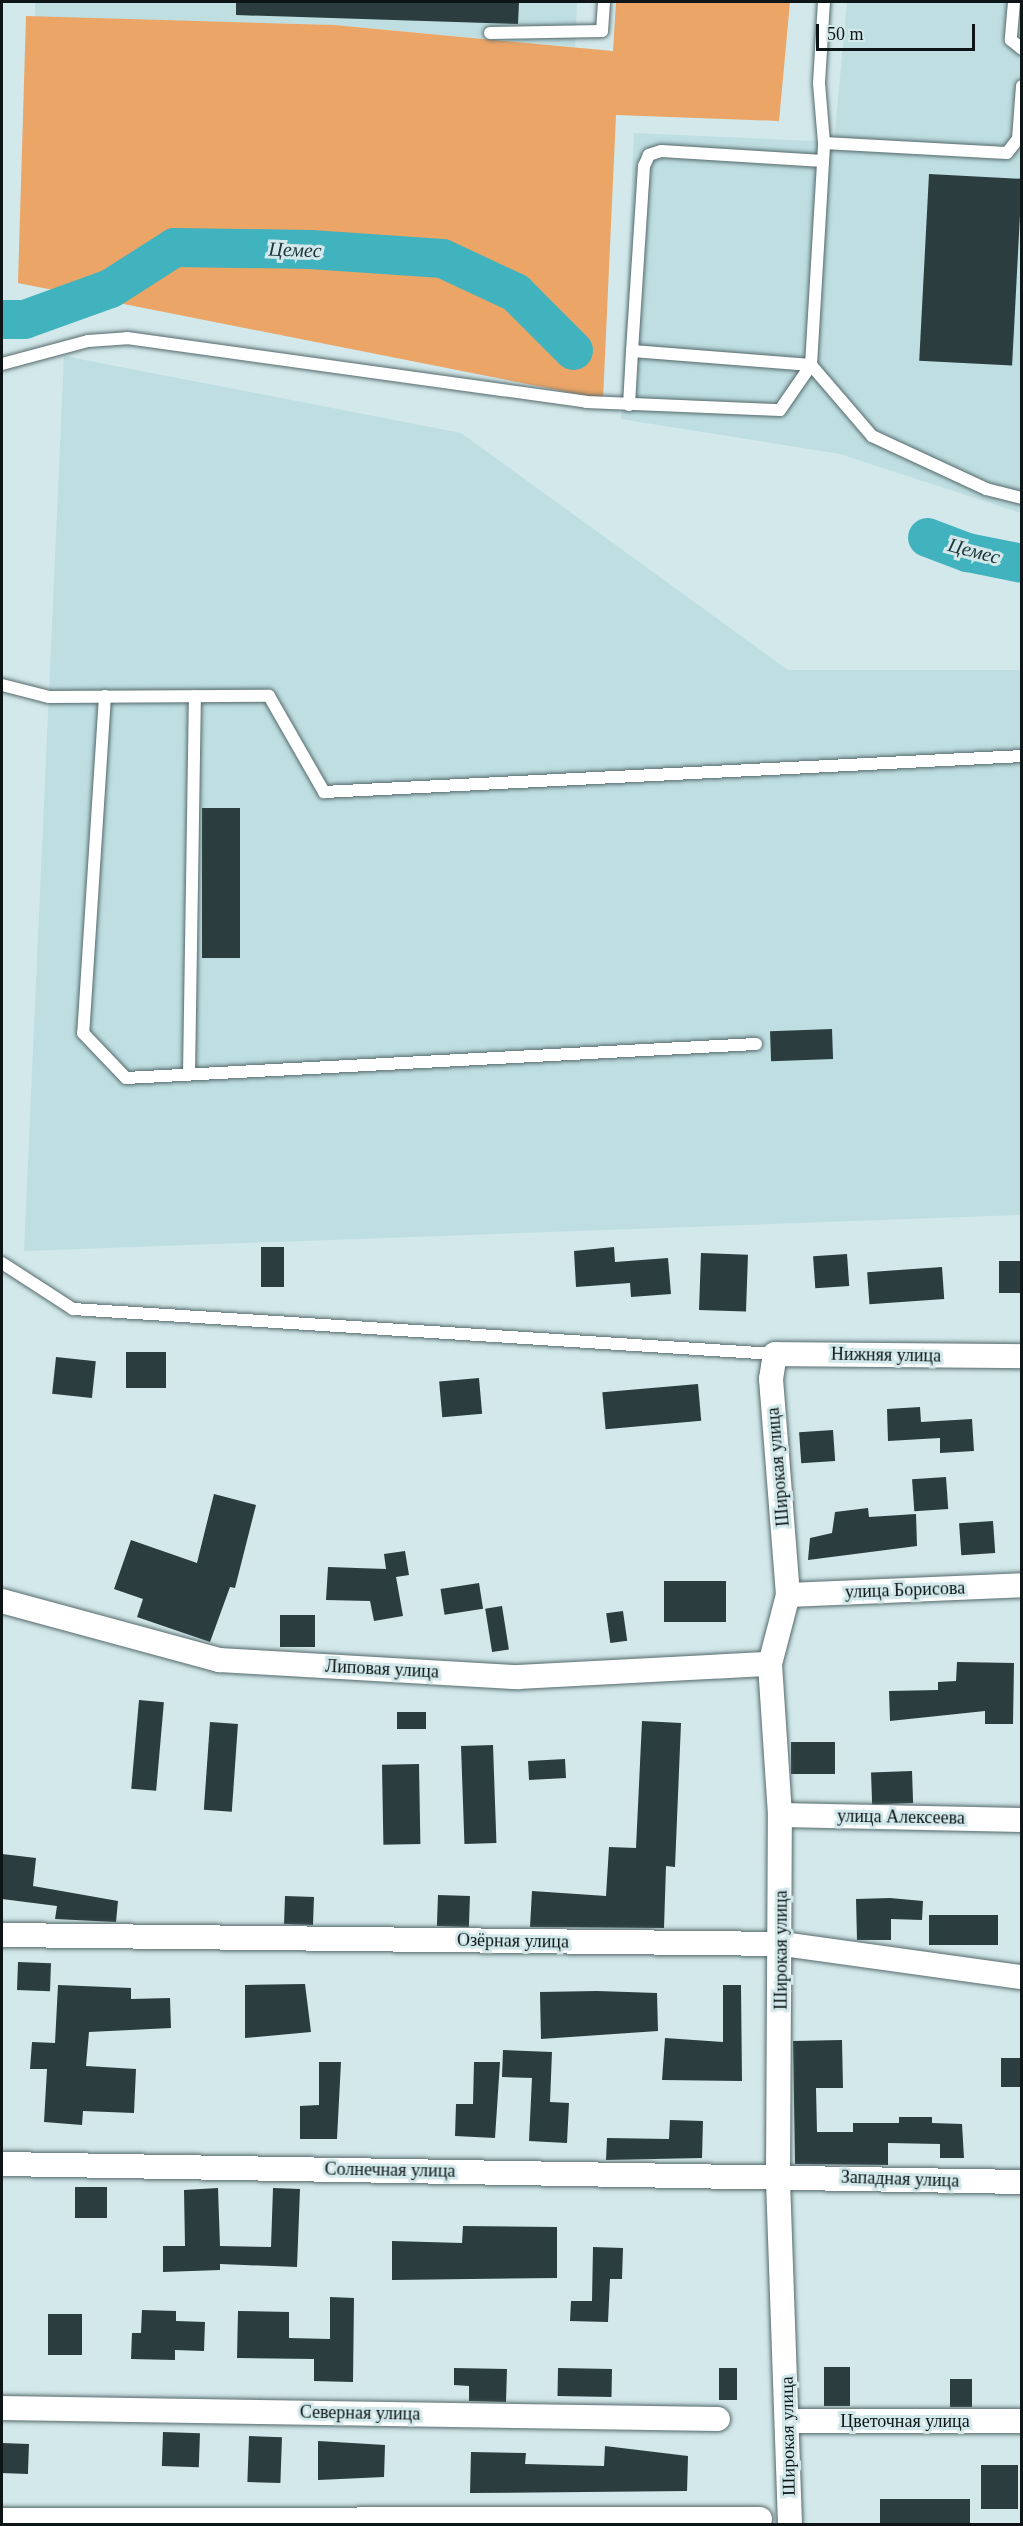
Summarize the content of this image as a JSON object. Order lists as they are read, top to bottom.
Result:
{
  "streets": {
    "street": [
      "Нижняя улица",
      "Широкая улица",
      "улица Борисова",
      "Липовая улица",
      "улица Алексеева",
      "Озёрная улица",
      "Солнечная улица",
      "Западная улица",
      "Северная улица",
      "Цветочная улица"
    ]
  },
  "crossings": [
    ["Нижняя улица", "Широкая улица"],
    ["Широкая улица", "улица Борисова"],
    ["Широкая улица", "Липовая улица"],
    ["Широкая улица", "улица Алексеева"],
    ["Широкая улица", "Озёрная улица"],
    ["Широкая улица", "Солнечная улица"],
    ["Широкая улица", "Западная улица"],
    ["Широкая улица", "Цветочная улица"],
    ["Солнечная улица", "Западная улица"]
  ],
  "water": ["Цемес"],
  "scale_bar": "50 m"
}
